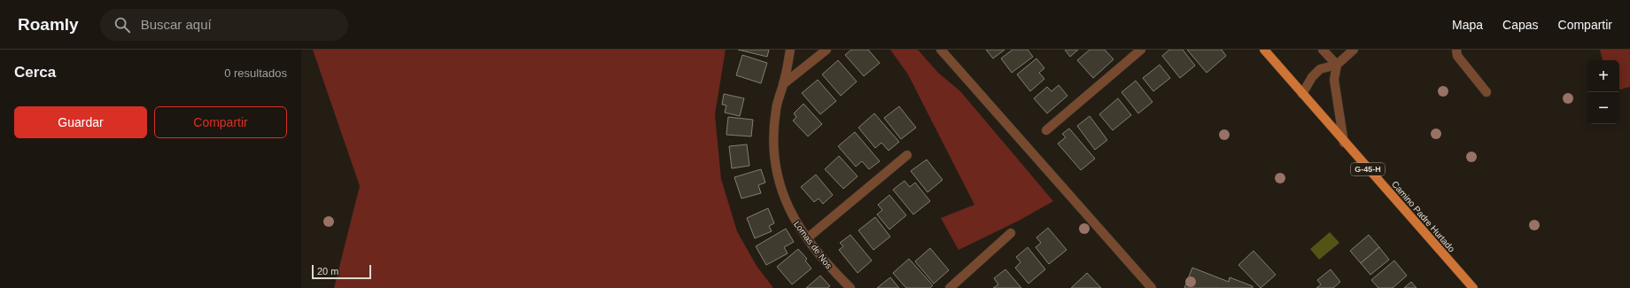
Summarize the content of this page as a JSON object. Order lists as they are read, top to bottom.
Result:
{
  "streets": {
    "main road": ["G-45-H", "Camino Padre Hurtado"],
    "street": ["Lomas de Nos"]
  },
  "scale_bar": "20 m",
  "page": {
    "header": "Roamly",
    "search": "Buscar aquí",
    "nav": ["Mapa", "Capas", "Compartir"],
    "heading": ["Cerca", "0 resultados"],
    "map_buttons": ["+", "−"],
    "buttons": ["Guardar", "Compartir"],
    "scale": "20 m"
  }
}
